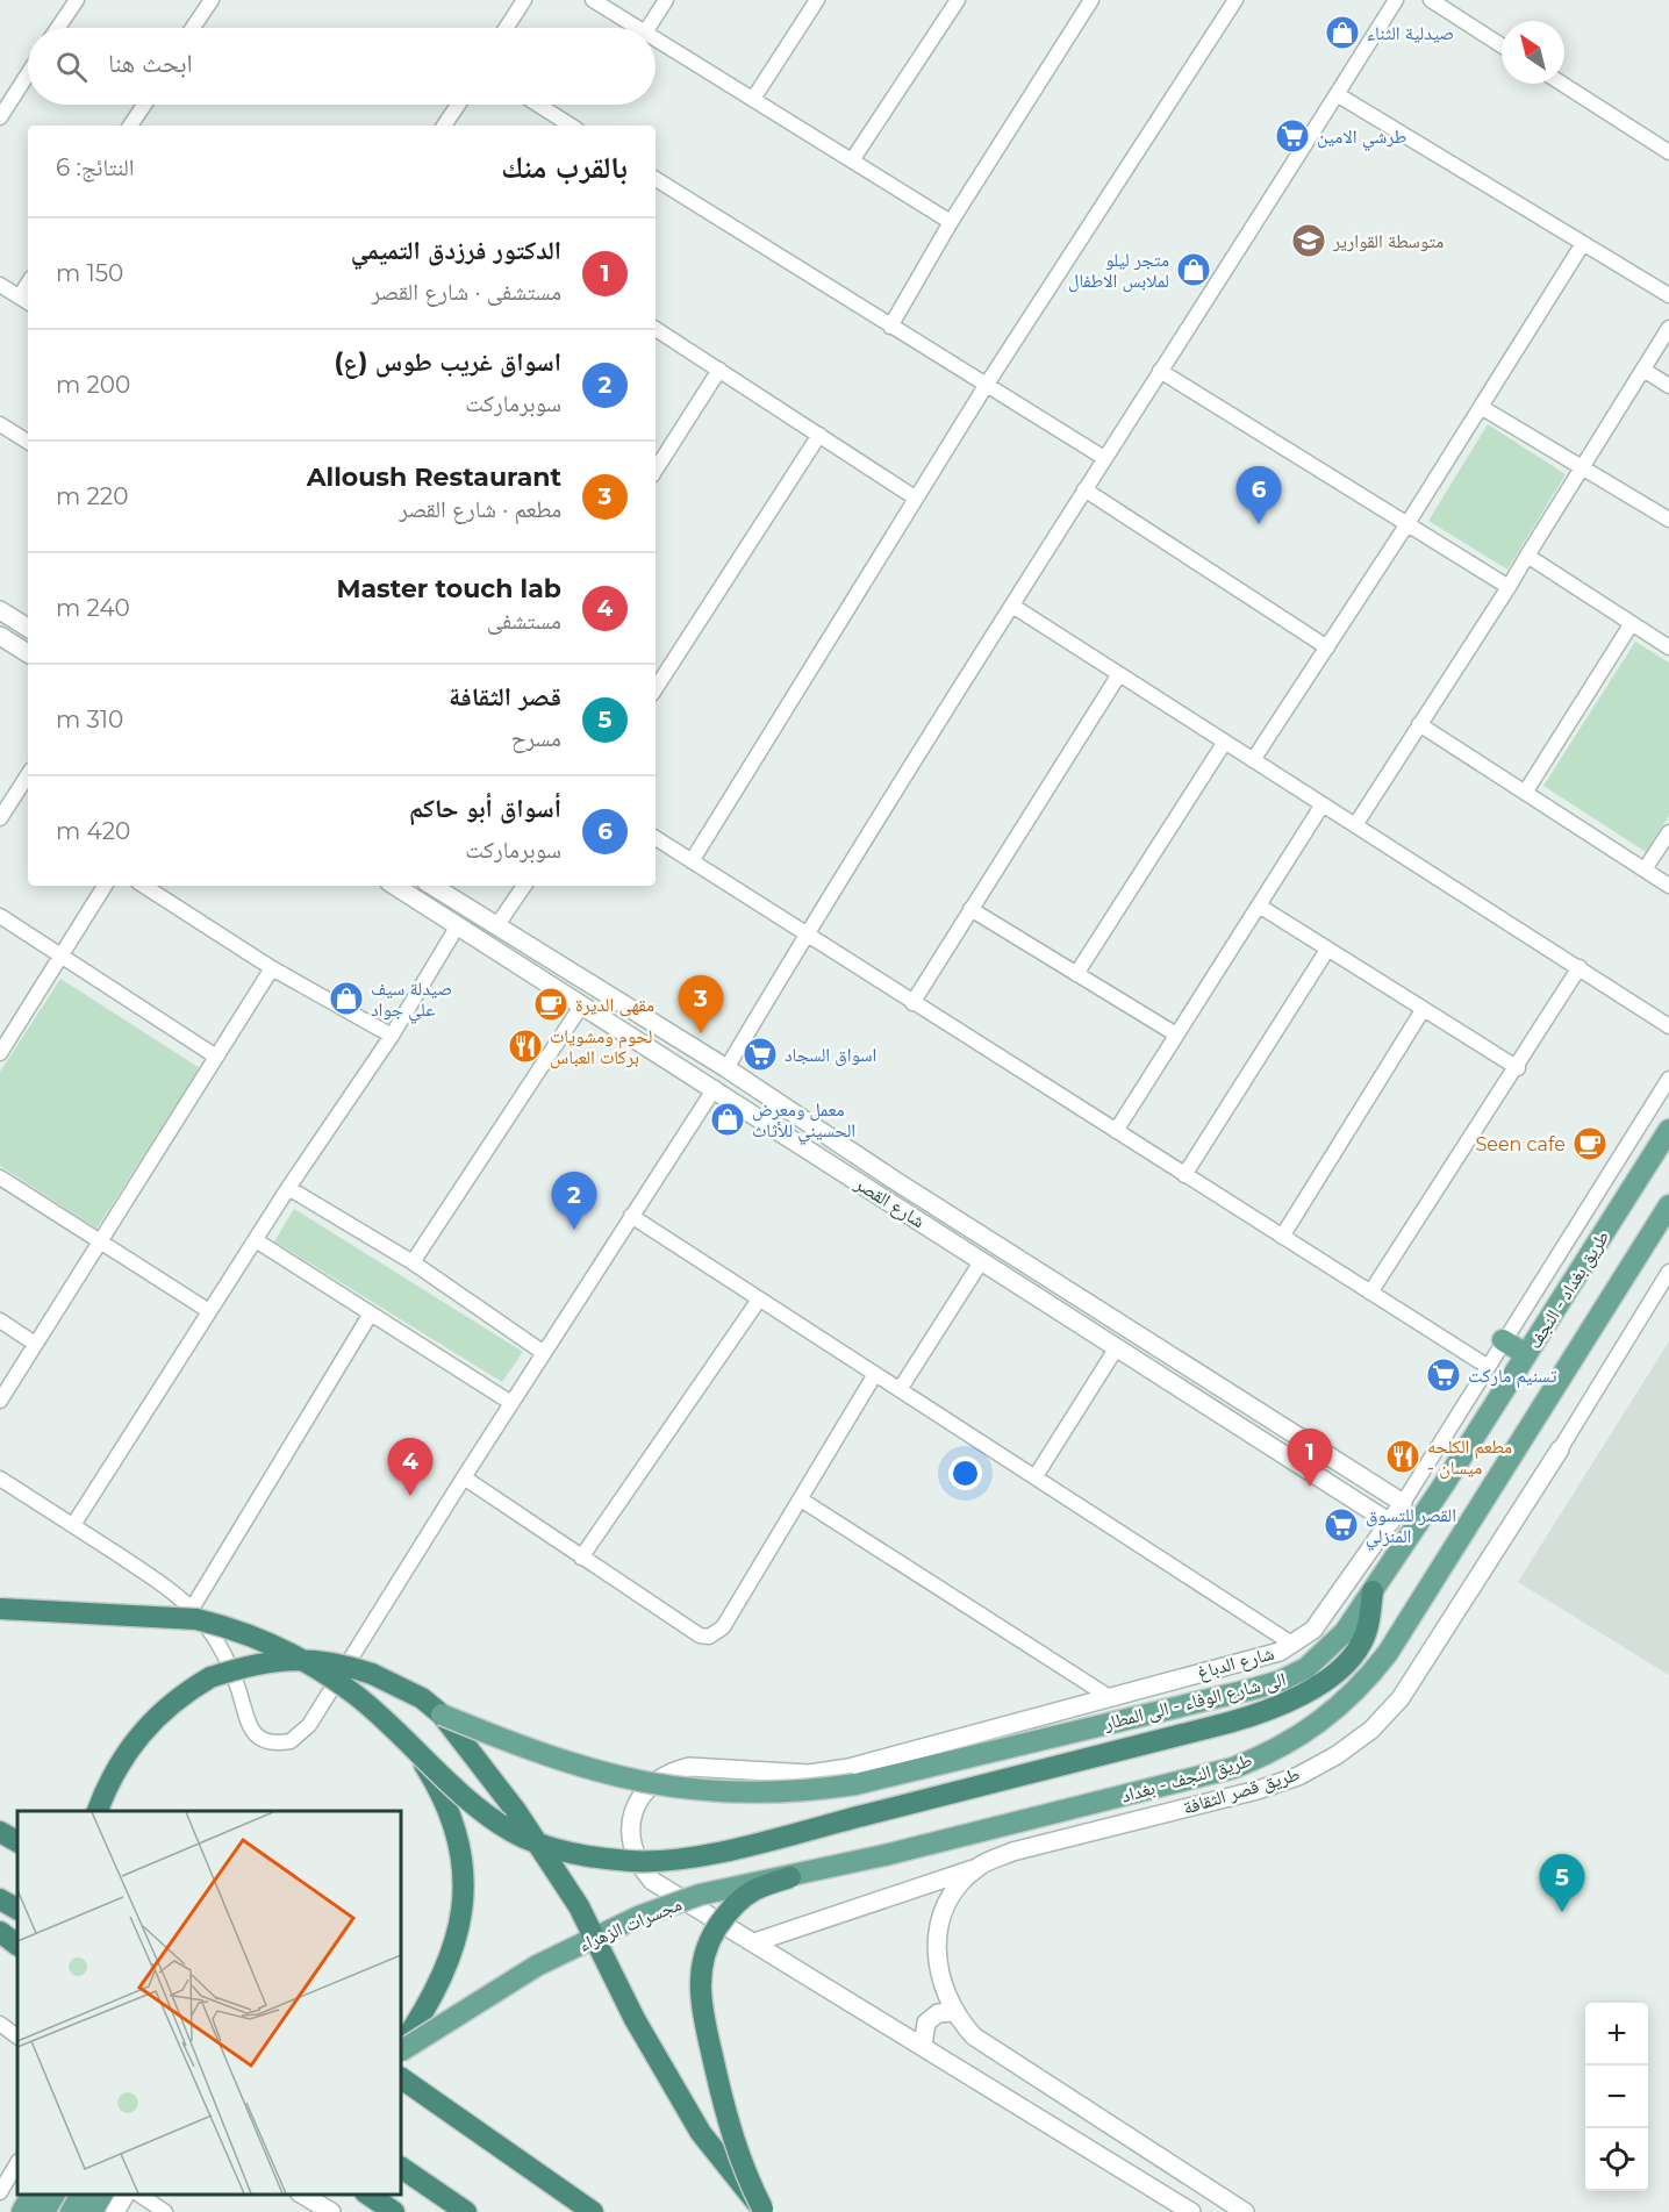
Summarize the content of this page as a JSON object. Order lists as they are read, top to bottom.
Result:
{
  "streets": {
    "main road": [
      "طريق بغداد - النجف",
      "الى شارع الوفاء - الى المطار",
      "طريق النجف - بغداد",
      "مجسرات الزهراء"
    ],
    "street": ["شارع القصر", "شارع الدباغ", "طريق قصر الثقافة"]
  },
  "crossings": [
    ["شارع القصر", "شارع الدباغ"],
    ["طريق بغداد - النجف", "الى شارع الوفاء - الى المطار"],
    ["شارع الدباغ", "طريق قصر الثقافة"],
    ["طريق النجف - بغداد", "مجسرات الزهراء"]
  ],
  "places": {
    "shop": [
      "صيدلية الثناء",
      "متجر ليلو لملابس الاطفال",
      "صيدلة سيف علي جواد",
      "معمل ومعرض الحسيني للأثاث"
    ],
    "supermarket": [
      "طرشي الامين",
      "اسواق السجاد",
      "تسنيم ماركت",
      "القصر للتسوق المنزلي"
    ],
    "school or university": ["متوسطة القوارير"],
    "cafe": ["مقهى الديرة", "Seen cafe"],
    "restaurant": ["لحوم ومشويات بركات العباس", "مطعم الكلحه - ميسان"]
  },
  "north": "top left",
  "page": {
    "search": "ابحث هنا",
    "heading": ["بالقرب منك", "النتائج: 6"],
    "list": [
      {
        "mark": "1",
        "name": "الدكتور فرزدق التميمي",
        "note": "مستشفى · شارع القصر",
        "value": "150 m"
      },
      {
        "mark": "2",
        "name": "اسواق غريب طوس (ع)",
        "note": "سوبرماركت",
        "value": "200 m"
      },
      {
        "mark": "3",
        "name": "Alloush Restaurant",
        "note": "مطعم · شارع القصر",
        "value": "220 m"
      },
      {
        "mark": "4",
        "name": "Master touch lab",
        "note": "مستشفى",
        "value": "240 m"
      },
      {
        "mark": "5",
        "name": "قصر الثقافة",
        "note": "مسرح",
        "value": "310 m"
      },
      {
        "mark": "6",
        "name": "أسواق أبو حاكم",
        "note": "سوبرماركت",
        "value": "420 m"
      }
    ],
    "pins": [
      "6",
      "3",
      "2",
      "1",
      "4",
      "5"
    ],
    "map_buttons": ["+", "−"]
  }
}
